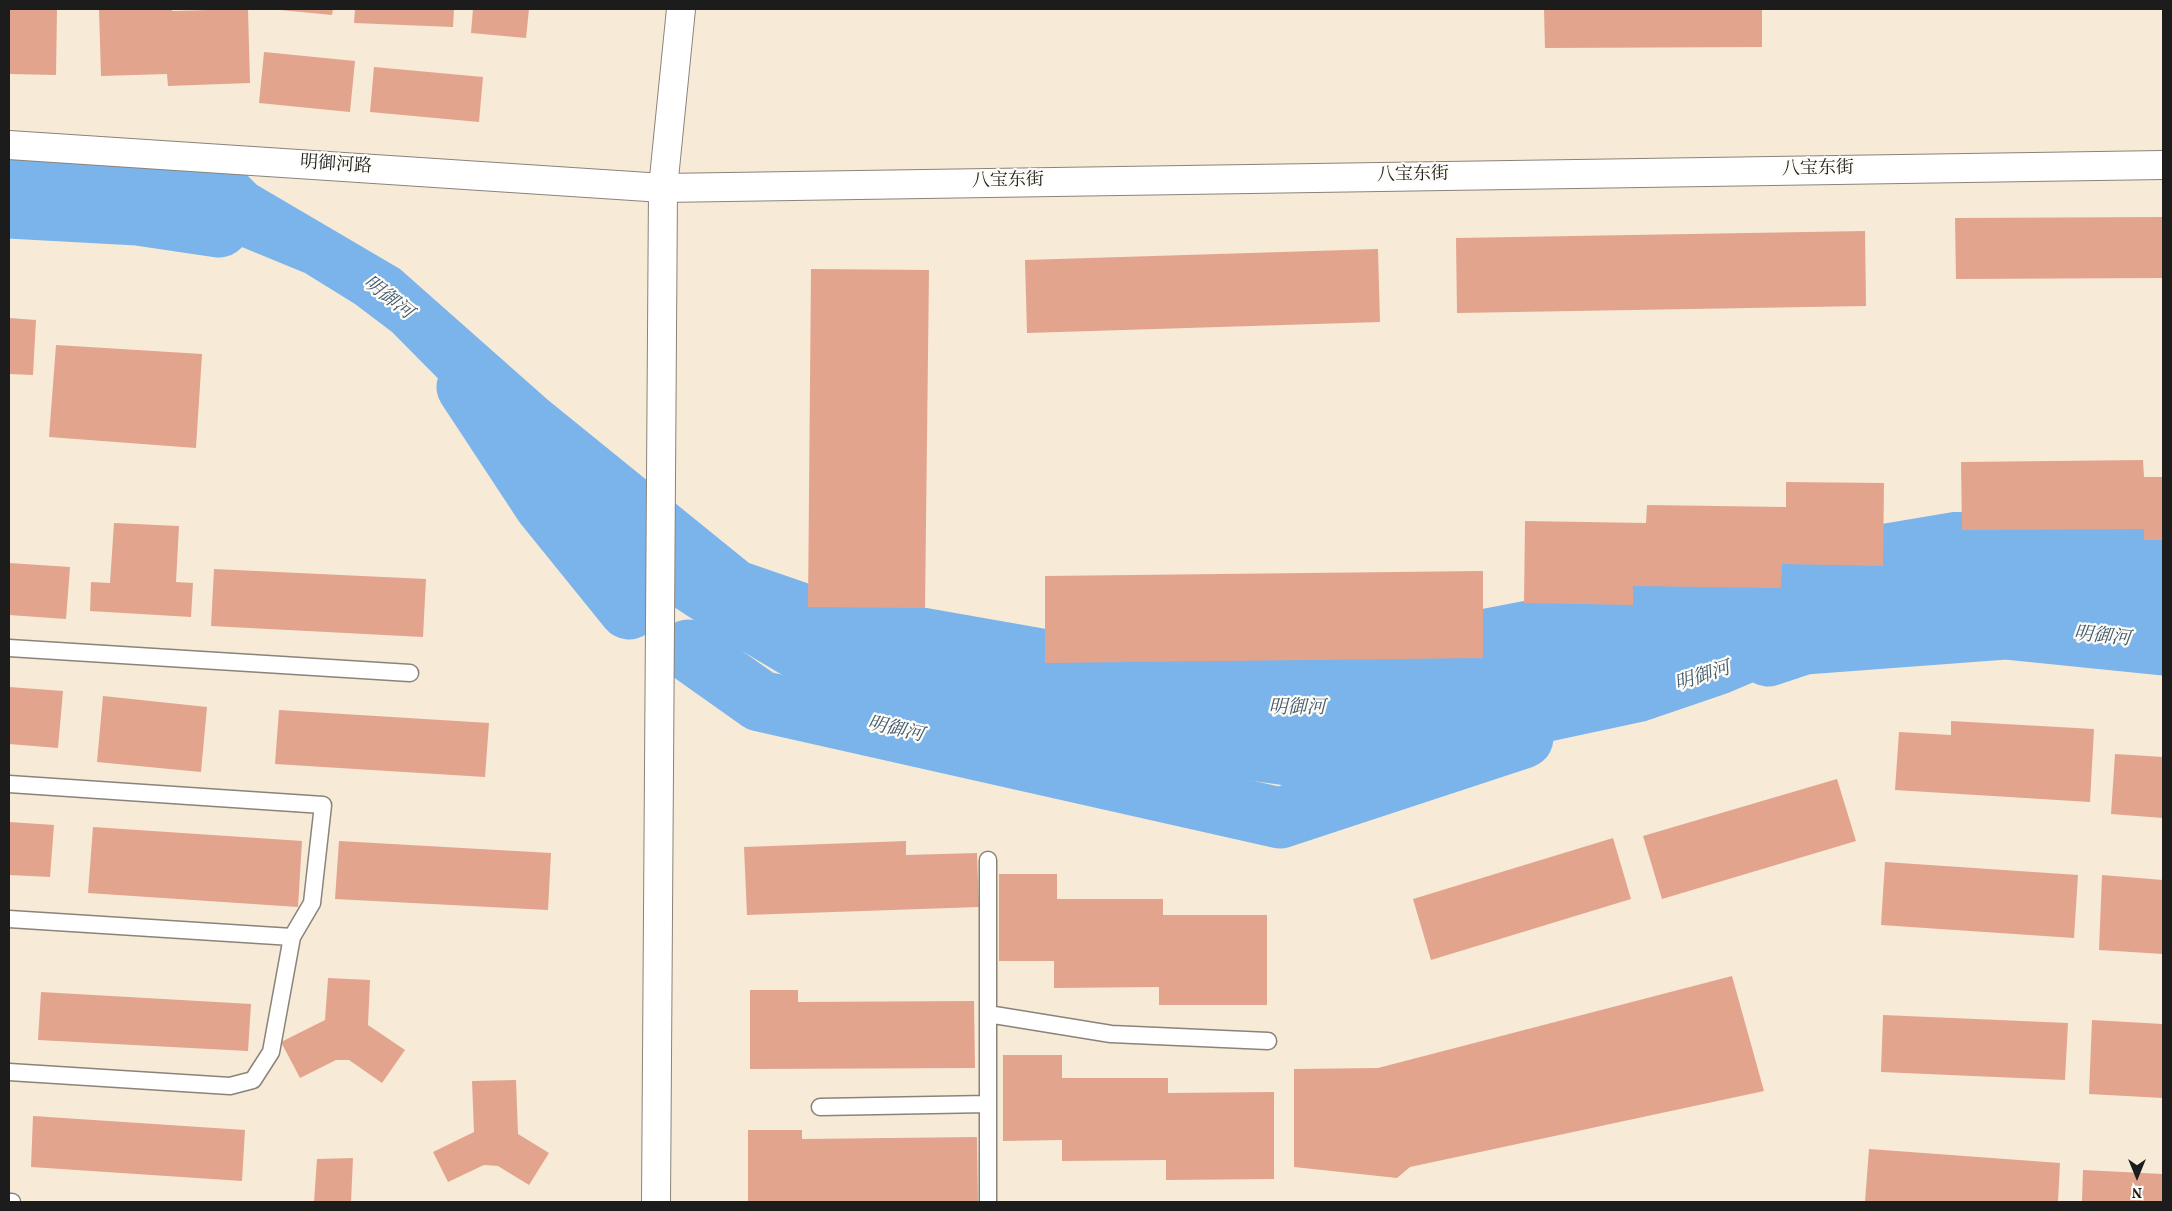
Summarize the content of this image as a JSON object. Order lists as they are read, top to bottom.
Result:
{
  "streets": {
    "street": ["明御河路", "八宝东街"]
  },
  "crossings": [
    ["明御河路", "八宝东街"]
  ],
  "water": ["明御河"],
  "north": "bottom"
}
